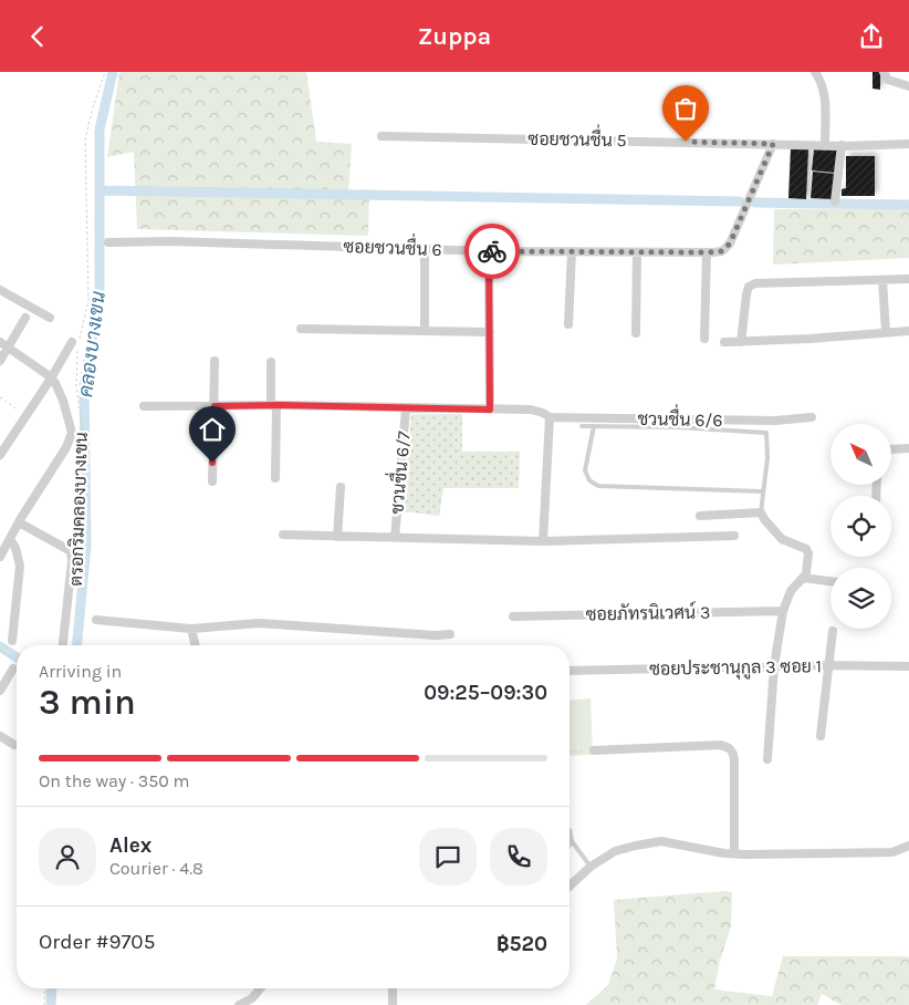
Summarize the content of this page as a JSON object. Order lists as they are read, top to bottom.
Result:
{
  "streets": {
    "street": [
      "ซอยชวนชื่น 5",
      "ซอยชวนชื่น 6",
      "ชวนชื่น 6/6",
      "ชวนชื่น 6/7",
      "ซอยภัทรนิเวศน์ 3",
      "ซอยประชานุกูล 3 ซอย 1"
    ],
    "path": ["ตรอกริมคลองบางเขน"]
  },
  "crossings": [
    ["ซอยชวนชื่น 5", "ซอยชวนชื่น 6"],
    ["ชวนชื่น 6/6", "ชวนชื่น 6/7"]
  ],
  "water": ["คลองบางเขน"],
  "north": "top left",
  "page": {
    "header": "Zuppa",
    "heading": ["3 min", "Arriving in", "09:25–09:30"],
    "panel": [
      "Alex",
      "Courier · 4.8",
      "Order #9705",
      "฿520"
    ],
    "bar": "On the way · 350 m"
  }
}
